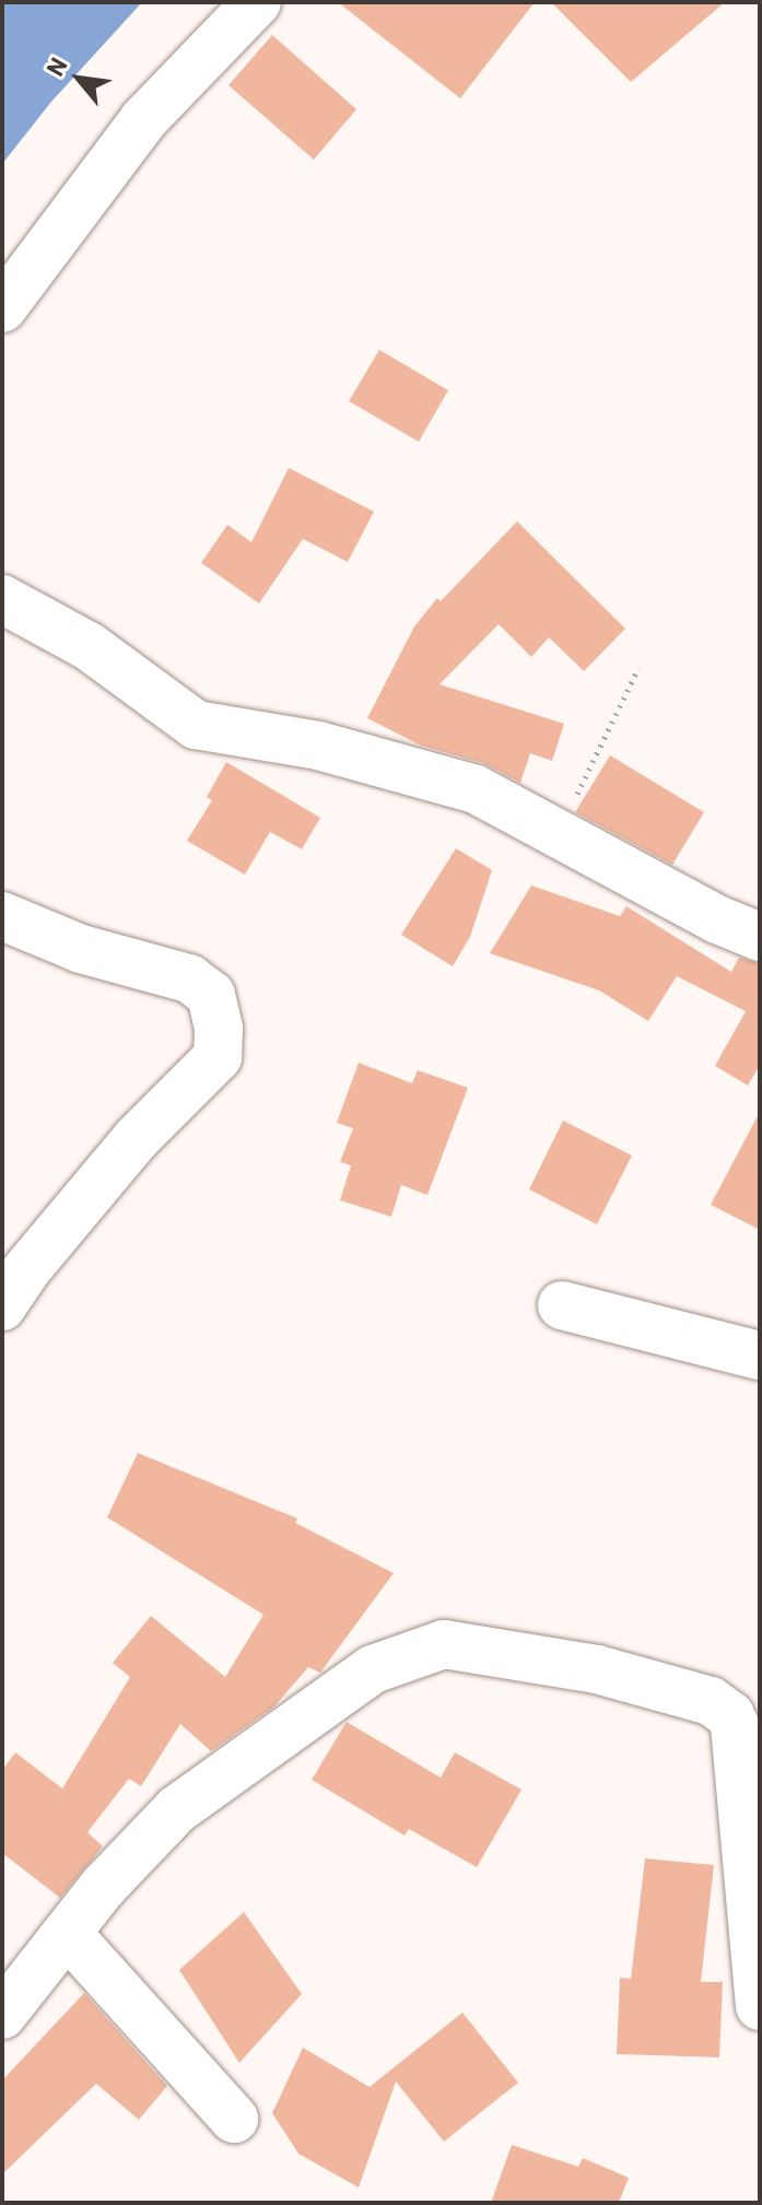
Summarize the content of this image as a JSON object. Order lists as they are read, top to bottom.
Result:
{
  "north": "top left"
}
